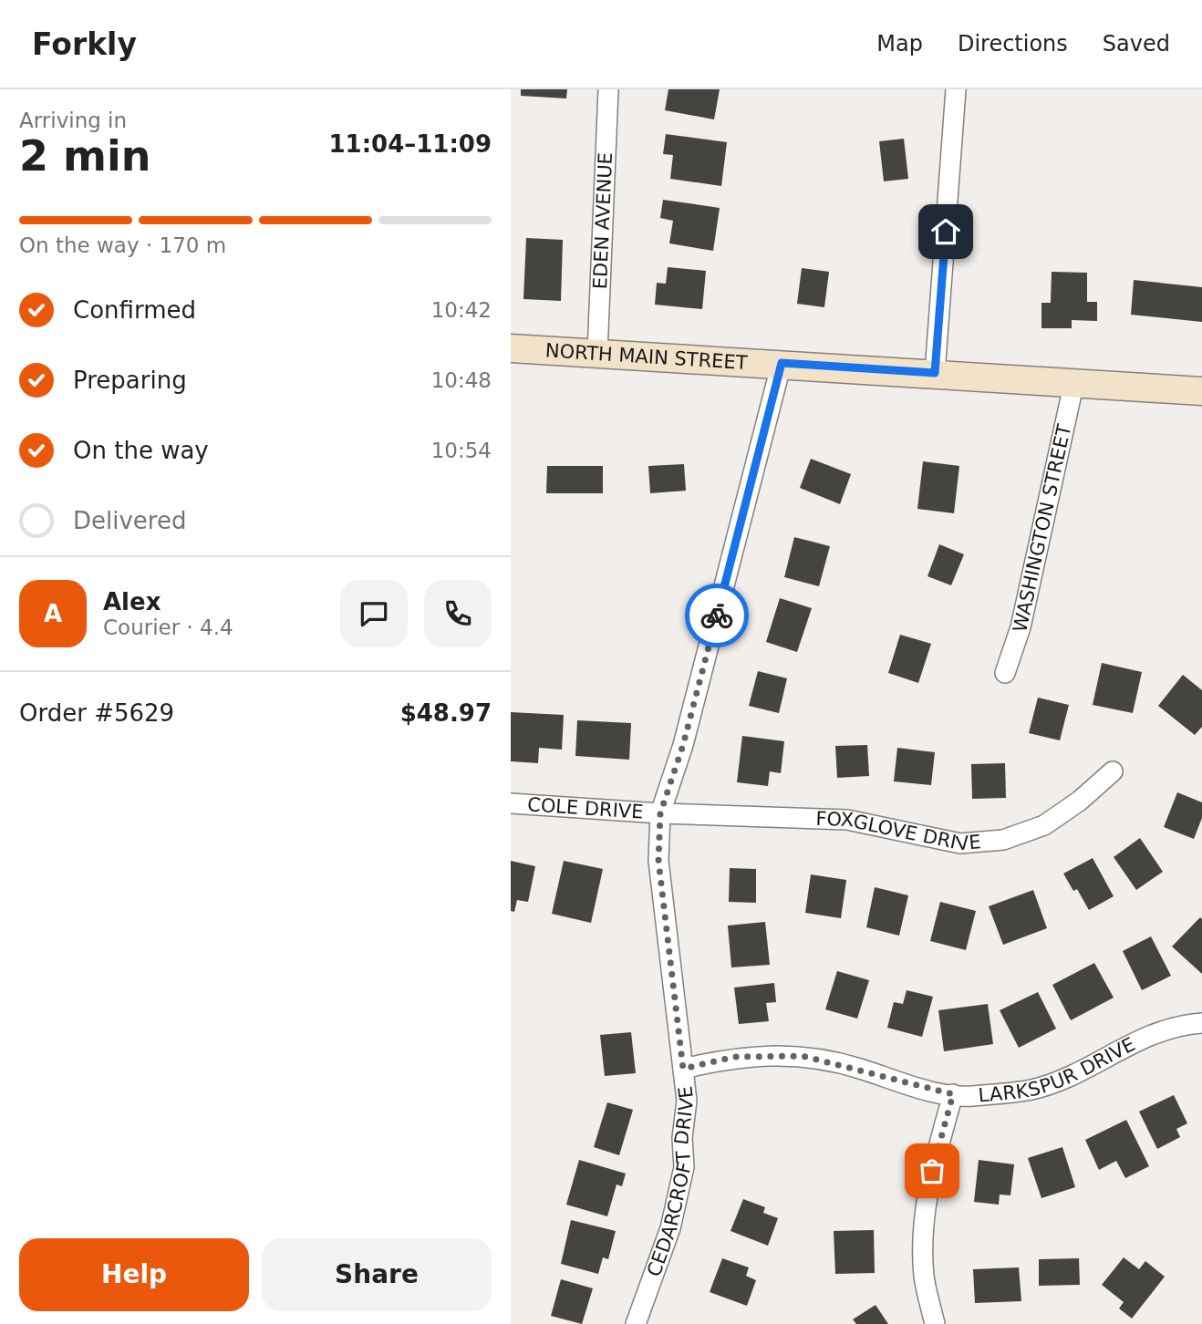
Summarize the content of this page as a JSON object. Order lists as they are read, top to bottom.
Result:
{
  "streets": {
    "main road": ["NORTH MAIN STREET"],
    "street": [
      "EDEN AVENUE",
      "WASHINGTON STREET",
      "COLE DRIVE",
      "FOXGLOVE DRIVE",
      "LARKSPUR DRIVE",
      "CEDARCROFT DRIVE"
    ]
  },
  "crossings": [
    ["EDEN AVENUE", "NORTH MAIN STREET"],
    ["NORTH MAIN STREET", "WASHINGTON STREET"],
    ["NORTH MAIN STREET", "CEDARCROFT DRIVE"],
    ["COLE DRIVE", "FOXGLOVE DRIVE"],
    ["COLE DRIVE", "CEDARCROFT DRIVE"],
    ["FOXGLOVE DRIVE", "CEDARCROFT DRIVE"],
    ["LARKSPUR DRIVE", "CEDARCROFT DRIVE"]
  ],
  "page": {
    "header": "Forkly",
    "nav": ["Map", "Directions", "Saved"],
    "heading": ["2 min", "Arriving in", "11:04–11:09"],
    "panel": [
      "Alex",
      "Courier · 4.4",
      "Order #5629",
      "$48.97"
    ],
    "bar": "On the way · 170 m",
    "list": [
      ["Confirmed", "10:42"],
      ["Preparing", "10:48"],
      ["On the way", "10:54"],
      "Delivered"
    ],
    "round": "A",
    "buttons": ["Help", "Share"]
  }
}
